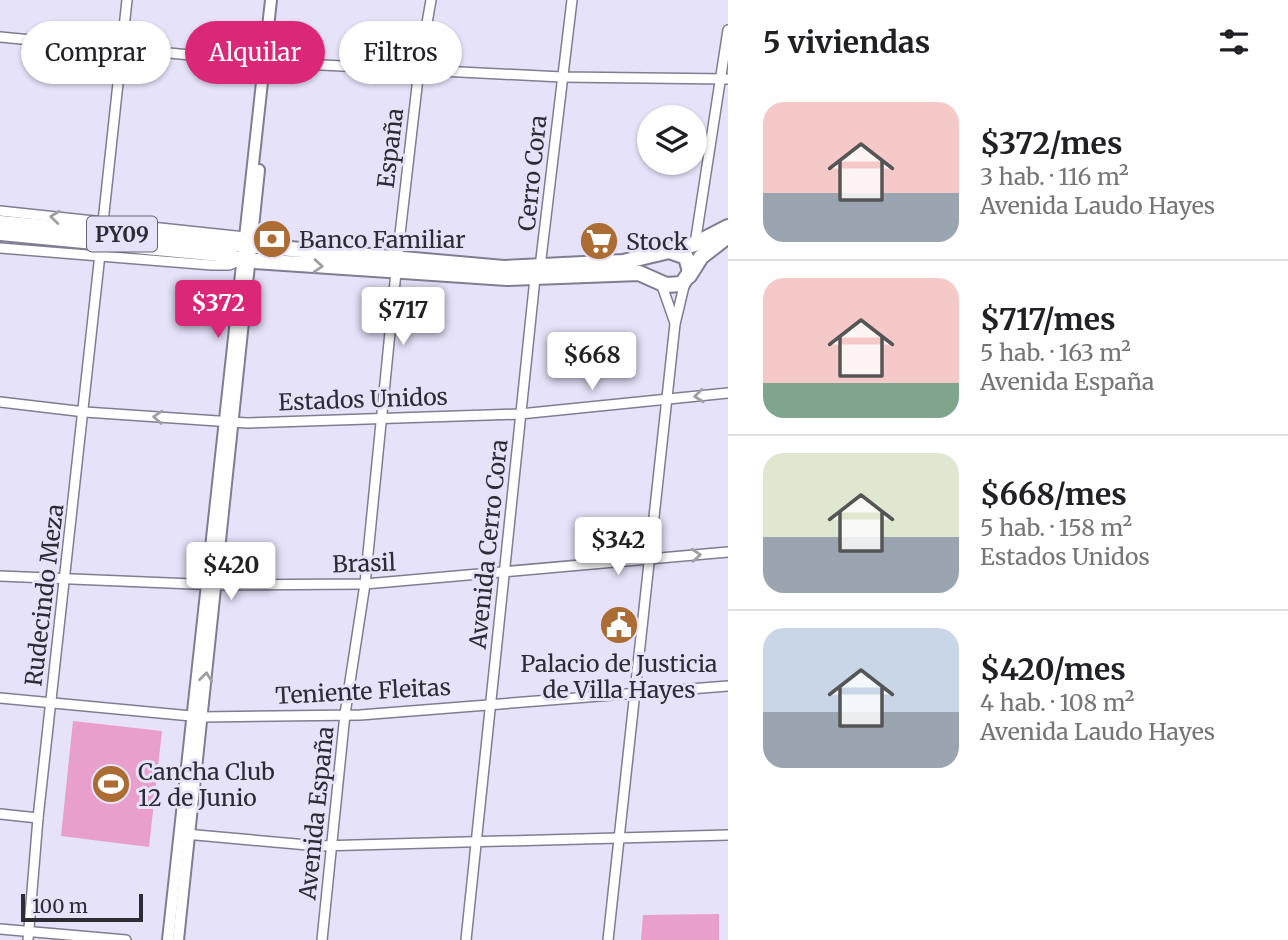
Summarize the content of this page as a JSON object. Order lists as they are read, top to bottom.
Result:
{
  "streets": {
    "highway": ["PY09"],
    "street": [
      "España",
      "Cerro Cora",
      "Estados Unidos",
      "Avenida Cerro Cora",
      "Brasil",
      "Rudecindo Meza",
      "Teniente Fleitas",
      "Avenida España"
    ]
  },
  "crossings": [
    ["España", "PY09"],
    ["España", "Avenida España"],
    ["Cerro Cora", "PY09"],
    ["Cerro Cora", "Avenida Cerro Cora"],
    ["PY09", "Avenida Cerro Cora"],
    ["PY09", "Avenida España"],
    ["Estados Unidos", "Avenida Cerro Cora"],
    ["Estados Unidos", "Rudecindo Meza"],
    ["Estados Unidos", "Avenida España"],
    ["Avenida Cerro Cora", "Brasil"],
    ["Avenida Cerro Cora", "Teniente Fleitas"],
    ["Brasil", "Rudecindo Meza"],
    ["Brasil", "Avenida España"],
    ["Rudecindo Meza", "Teniente Fleitas"],
    ["Teniente Fleitas", "Avenida España"]
  ],
  "places": {
    "bank": ["Banco Familiar"],
    "supermarket": ["Stock"],
    "public building": ["Palacio de Justicia de Villa Hayes"],
    "sports": ["Cancha Club 12 de Junio"]
  },
  "scale_bar": "100 m",
  "page": {
    "heading": "5 viviendas",
    "chip": ["Comprar", "Alquilar", "Filtros"],
    "list": [
      {
        "name": "$372/mes",
        "note": "3 hab. · 116 m² · Avenida Laudo Hayes"
      },
      {
        "name": "$717/mes",
        "note": "5 hab. · 163 m² · Avenida España"
      },
      {
        "name": "$668/mes",
        "note": "5 hab. · 158 m² · Estados Unidos"
      },
      {
        "name": "$420/mes",
        "note": "4 hab. · 108 m² · Avenida Laudo Hayes"
      }
    ],
    "price": [
      "$372",
      "$717",
      "$668",
      "$342",
      "$420"
    ],
    "scale": "100 m"
  }
}
